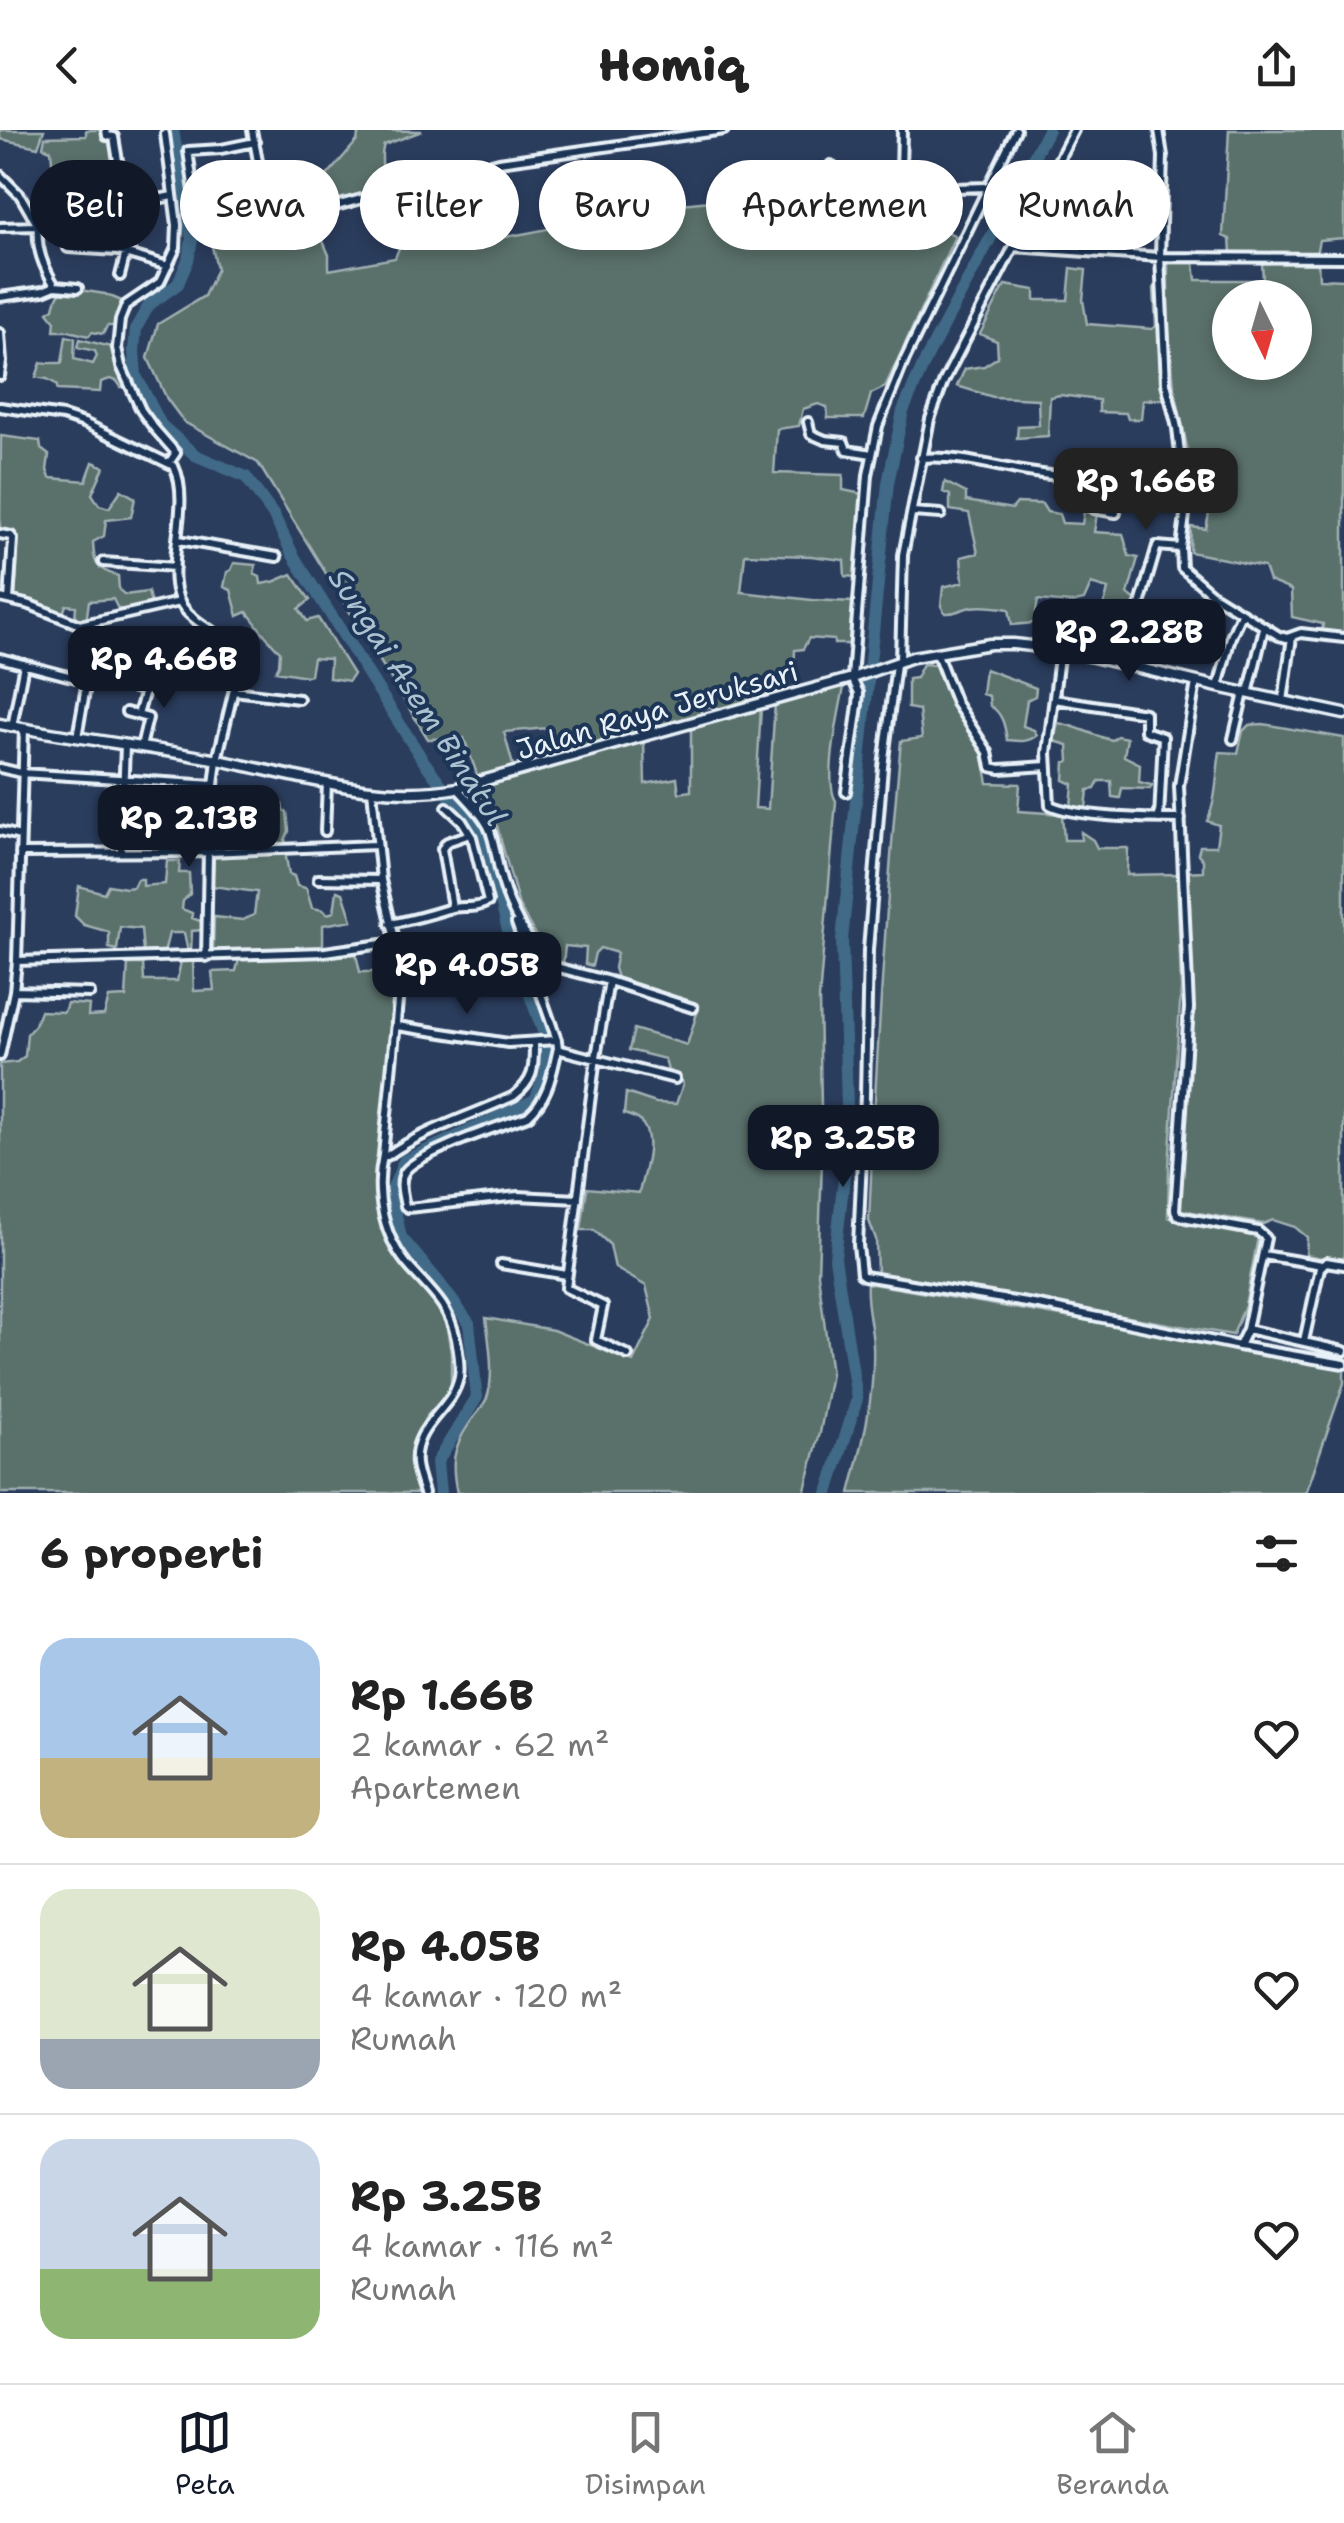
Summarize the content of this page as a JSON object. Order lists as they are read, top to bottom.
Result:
{
  "streets": {
    "street": ["Jalan Raya Jeruksari"]
  },
  "water": ["Sungai Asem Binatul"],
  "north": "bottom",
  "page": {
    "header": "Homiq",
    "chip": [
      "Beli",
      "Sewa",
      "Filter",
      "Baru",
      "Apartemen",
      "Rumah"
    ],
    "price": [
      "Rp 1.66B",
      "Rp 2.28B",
      "Rp 4.66B",
      "Rp 2.13B",
      "Rp 4.05B",
      "Rp 3.25B"
    ],
    "heading": "6 properti",
    "list": [
      {
        "name": "Rp 1.66B",
        "note": "2 kamar · 62 m² · Apartemen"
      },
      {
        "name": "Rp 4.05B",
        "note": "4 kamar · 120 m² · Rumah"
      },
      {
        "name": "Rp 3.25B",
        "note": "4 kamar · 116 m² · Rumah"
      }
    ],
    "tabs": ["Peta", "Disimpan", "Beranda"]
  }
}
